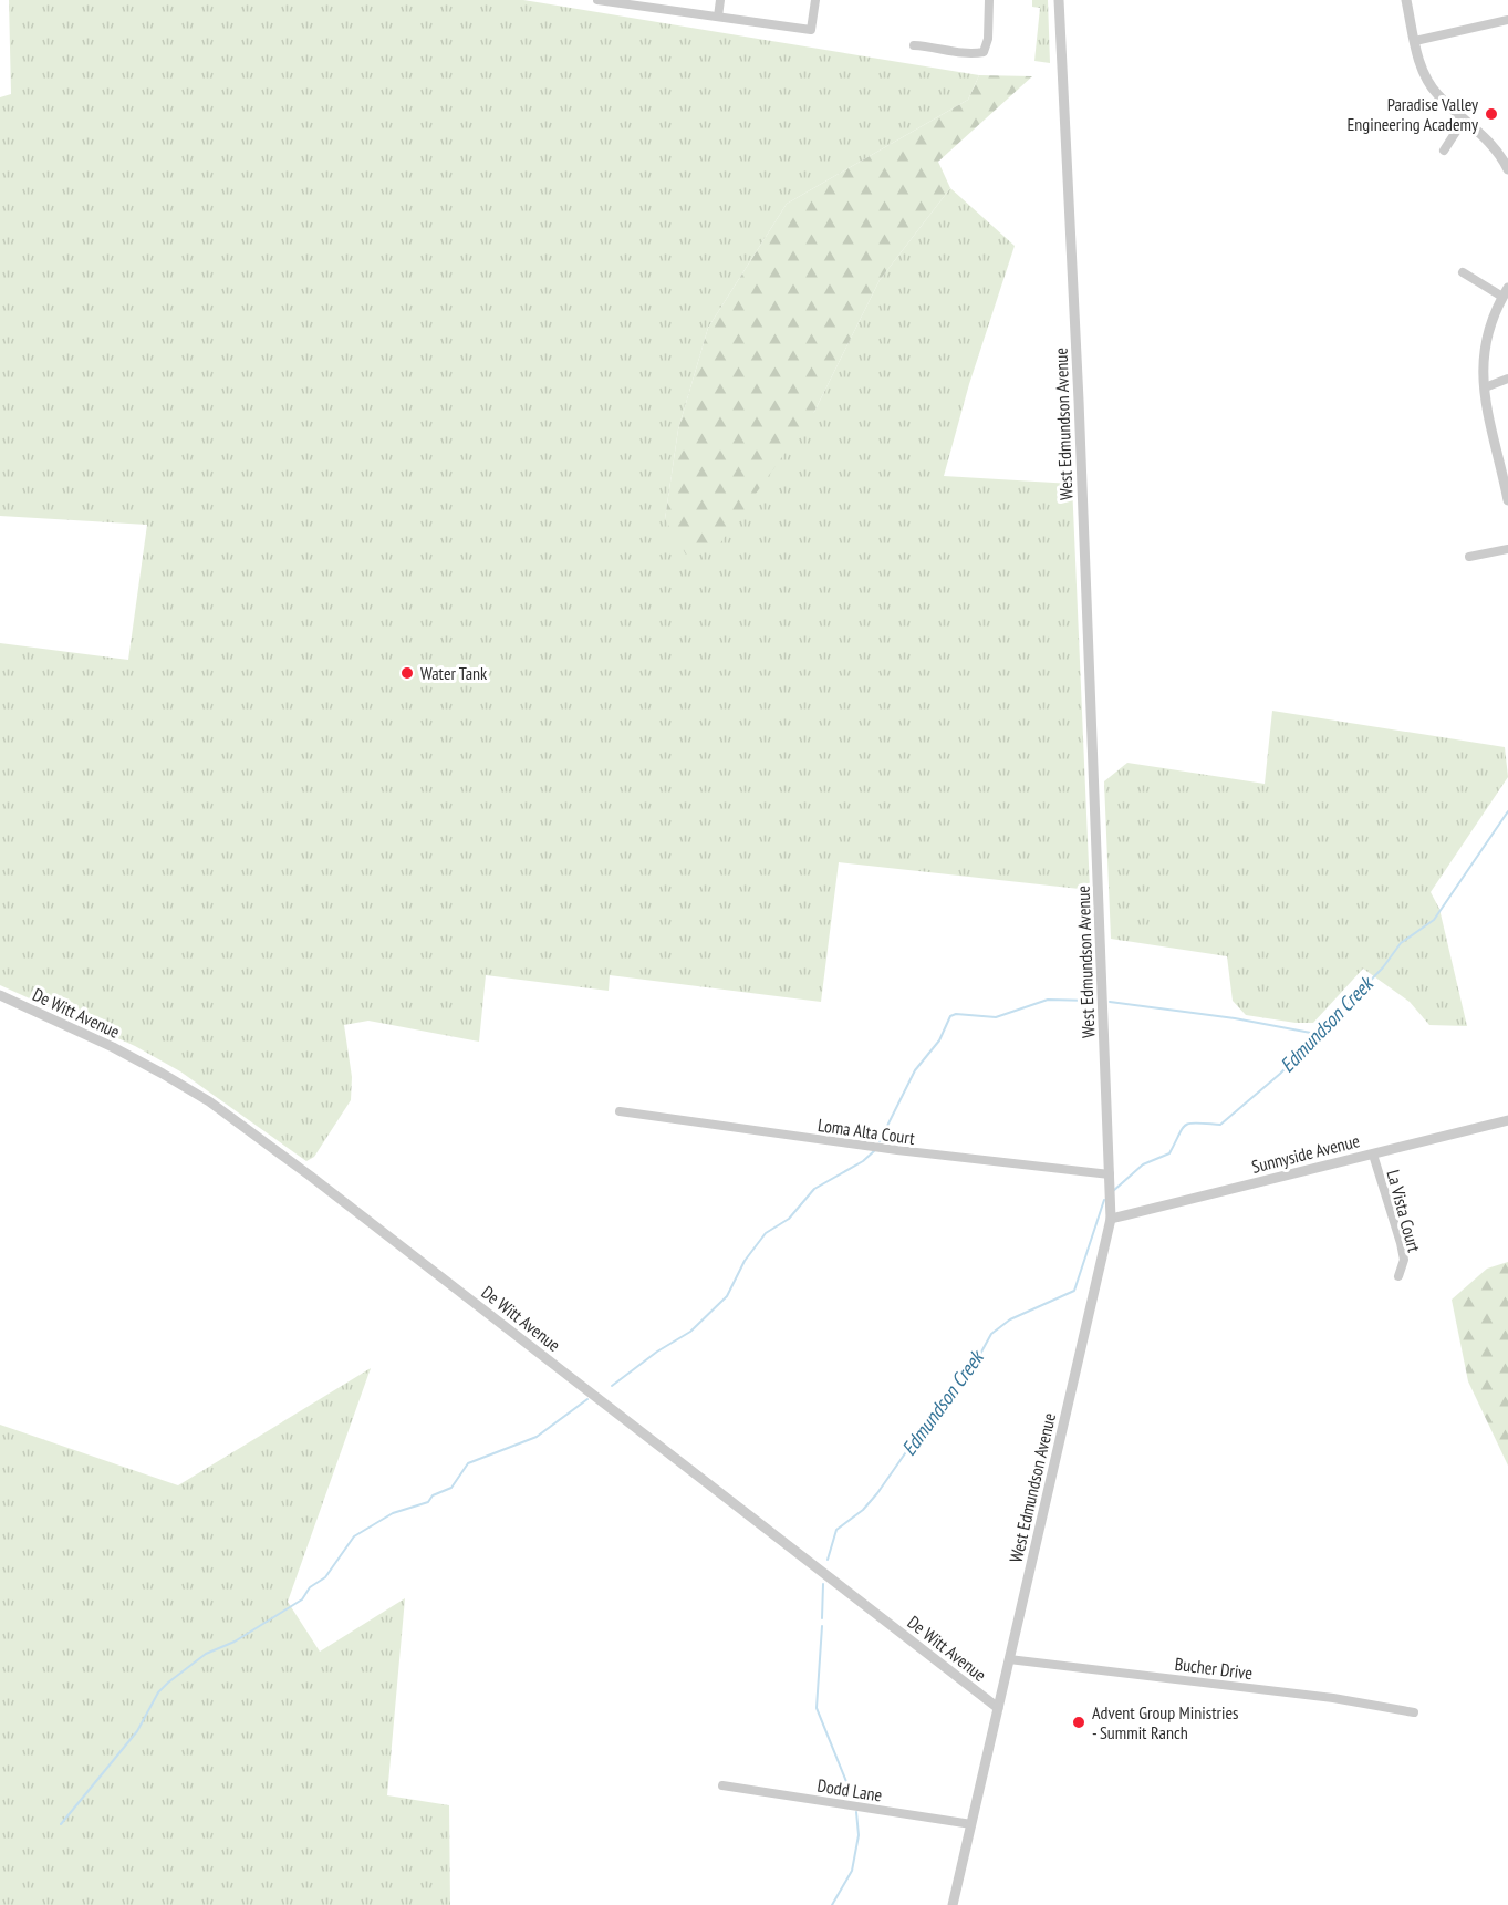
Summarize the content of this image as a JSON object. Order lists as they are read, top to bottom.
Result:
{
  "streets": {
    "street": [
      "West Edmundson Avenue",
      "De Witt Avenue",
      "Loma Alta Court",
      "Sunnyside Avenue",
      "La Vista Court",
      "Bucher Drive",
      "Dodd Lane"
    ]
  },
  "crossings": [
    ["West Edmundson Avenue", "De Witt Avenue"],
    ["West Edmundson Avenue", "Loma Alta Court"],
    ["West Edmundson Avenue", "Sunnyside Avenue"],
    ["West Edmundson Avenue", "Bucher Drive"],
    ["West Edmundson Avenue", "Dodd Lane"],
    ["Sunnyside Avenue", "La Vista Court"]
  ],
  "water": ["Edmundson Creek"],
  "places": ["Paradise Valley Engineering Academy", "Water Tank", "Advent Group Ministries - Summit Ranch"]
}
